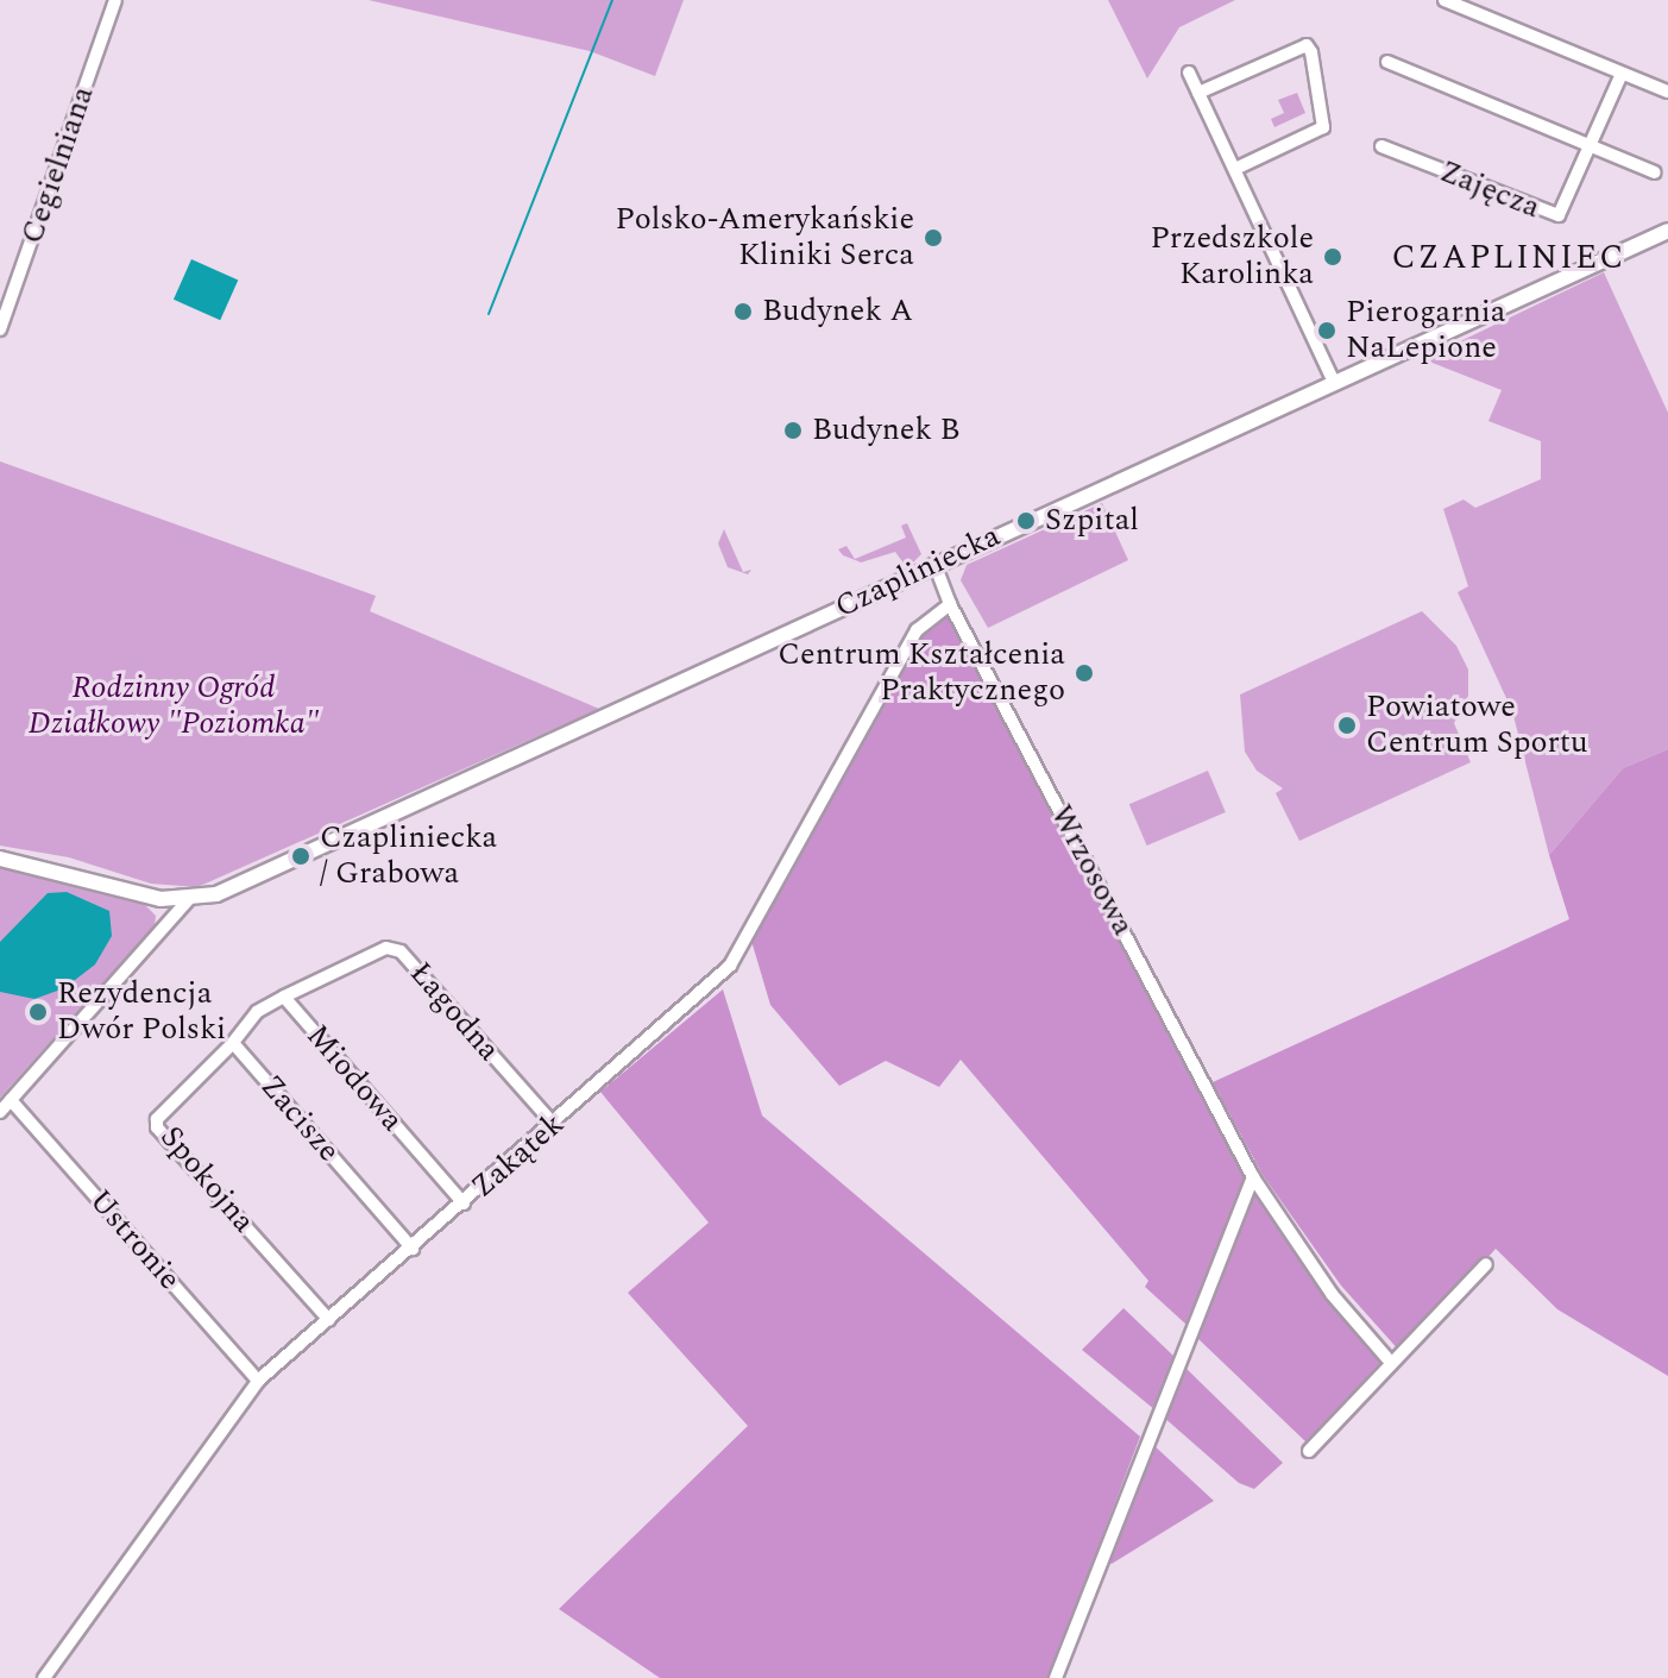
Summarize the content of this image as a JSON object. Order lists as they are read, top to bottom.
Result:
{
  "streets": {
    "main road": ["Czapliniecka"],
    "street": [
      "Cegielniana",
      "Zajęcza",
      "Wrzosowa",
      "Łagodna",
      "Miodowa",
      "Zacisze",
      "Zakątek",
      "Spokojna",
      "Ustronie"
    ]
  },
  "crossings": [
    ["Czapliniecka", "Wrzosowa"],
    ["Wrzosowa", "Zakątek"],
    ["Łagodna", "Miodowa"],
    ["Łagodna", "Zakątek"],
    ["Miodowa", "Zakątek"],
    ["Zacisze", "Zakątek"],
    ["Zacisze", "Spokojna"],
    ["Zakątek", "Spokojna"],
    ["Zakątek", "Ustronie"]
  ],
  "districts": ["CZAPLINIEC"],
  "parks": ["Rodzinny Ogród Działkowy \"Poziomka\""],
  "places": [
    "Polsko-Amerykańskie Kliniki Serca",
    "Przedszkole Karolinka",
    "Budynek A",
    "Pierogarnia NaLepione",
    "Budynek B",
    "Szpital",
    "Centrum Kształcenia Praktycznego",
    "Powiatowe Centrum Sportu",
    "Czapliniecka / Grabowa",
    "Rezydencja Dwór Polski"
  ]
}
